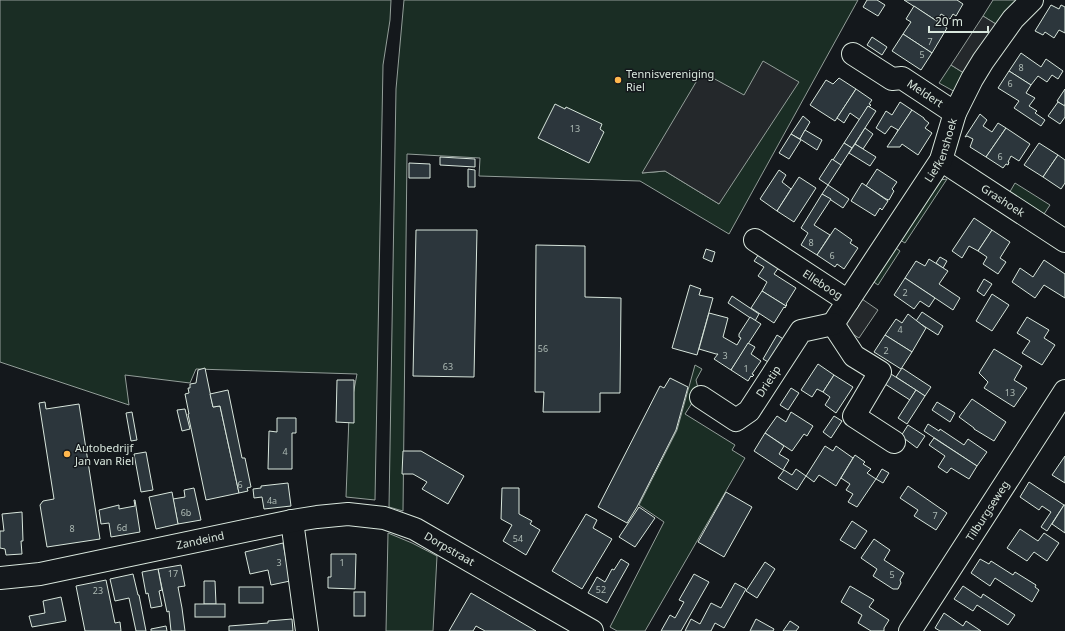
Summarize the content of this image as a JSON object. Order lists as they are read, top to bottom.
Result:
{
  "streets": {
    "street": [
      "Meldert",
      "Liefkenshoek",
      "Grashoek",
      "Elleboog",
      "Drietip",
      "Tilburgseweg",
      "Zandeind",
      "Dorpstraat"
    ]
  },
  "crossings": [
    ["Meldert", "Liefkenshoek"],
    ["Liefkenshoek", "Grashoek"],
    ["Liefkenshoek", "Elleboog"],
    ["Elleboog", "Drietip"],
    ["Zandeind", "Dorpstraat"]
  ],
  "places": ["Tennisvereniging Riel", "Autobedrijf Jan van Riel"],
  "house_numbers": [
    "7",
    "5",
    "8",
    "6",
    "13",
    "6",
    "8",
    "6",
    "2",
    "4",
    "56",
    "2",
    "3",
    "63",
    "1",
    "13",
    "4",
    "6",
    "4a",
    "6b",
    "7",
    "6d",
    "8",
    "54",
    "3",
    "1",
    "17",
    "5",
    "52",
    "23"
  ],
  "scale_bar": "20 m"
}
